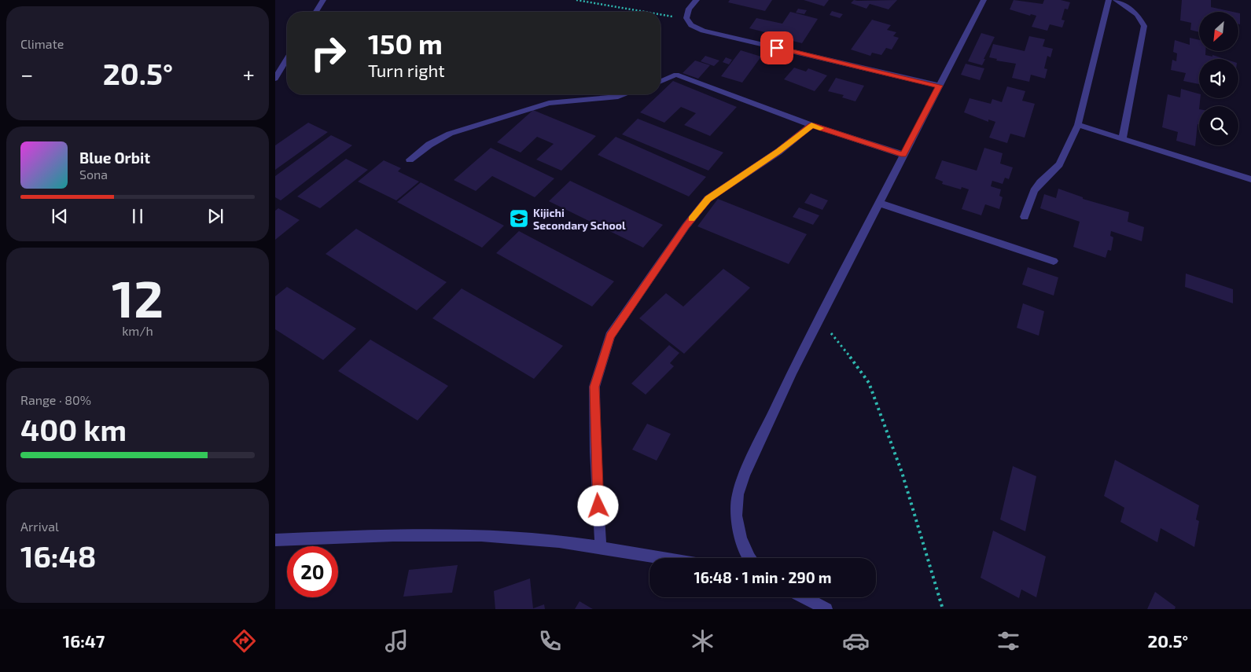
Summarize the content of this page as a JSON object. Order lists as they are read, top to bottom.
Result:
{
  "places": {
    "school or university": ["Kijichi Secondary School"]
  },
  "north": "bottom left",
  "page": {
    "tile": [
      "Climate",
      ["12", "km/h"],
      ["Range · 80%", "400 km"],
      ["Arrival", "16:48"]
    ],
    "turn": ["150 m", "Turn right"],
    "heat": ["−", "20.5°", "+"],
    "song": ["Blue Orbit", "Sona"],
    "limit": "20",
    "trip": "16:48 · 1 min · 290 m",
    "tabs": ["16:47", "20.5°"]
  }
}
